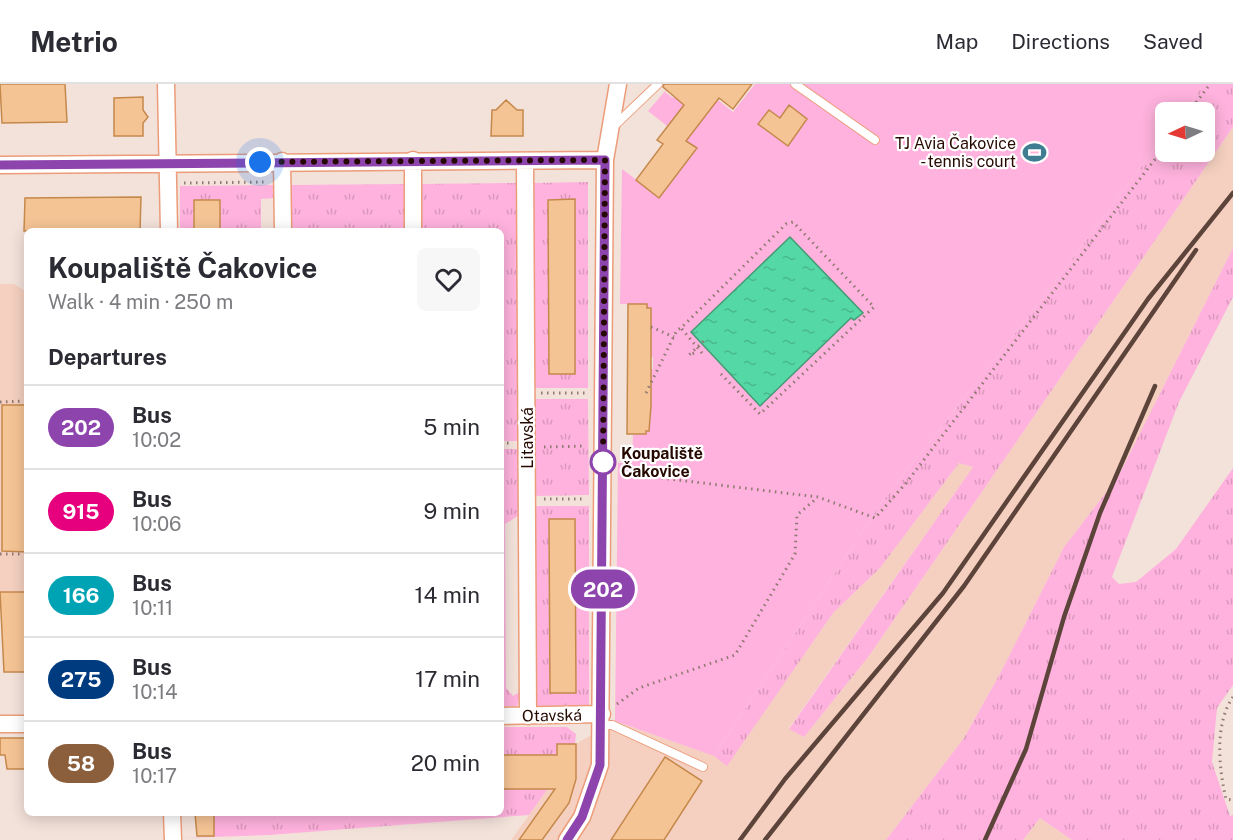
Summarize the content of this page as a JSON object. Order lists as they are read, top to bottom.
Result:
{
  "streets": {
    "street": ["Litavská", "Otavská"]
  },
  "crossings": [
    ["Litavská", "Otavská"]
  ],
  "places": {
    "sports": ["TJ Avia Čakovice - tennis court"],
    "other": ["Koupaliště Čakovice"]
  },
  "lines": ["bus line 202"],
  "north": "left",
  "page": {
    "header": "Metrio",
    "nav": ["Map", "Directions", "Saved"],
    "on_map": "202",
    "heading": [
      ["Koupaliště Čakovice", "Walk · 4 min · 250 m"],
      "Departures"
    ],
    "list": [
      {
        "mark": "202",
        "name": "Bus",
        "note": "10:02",
        "value": "5 min"
      },
      {
        "mark": "915",
        "name": "Bus",
        "note": "10:06",
        "value": "9 min"
      },
      {
        "mark": "166",
        "name": "Bus",
        "note": "10:11",
        "value": "14 min"
      },
      {
        "mark": "275",
        "name": "Bus",
        "note": "10:14",
        "value": "17 min"
      },
      {
        "mark": "58",
        "name": "Bus",
        "note": "10:17",
        "value": "20 min"
      }
    ]
  }
}
